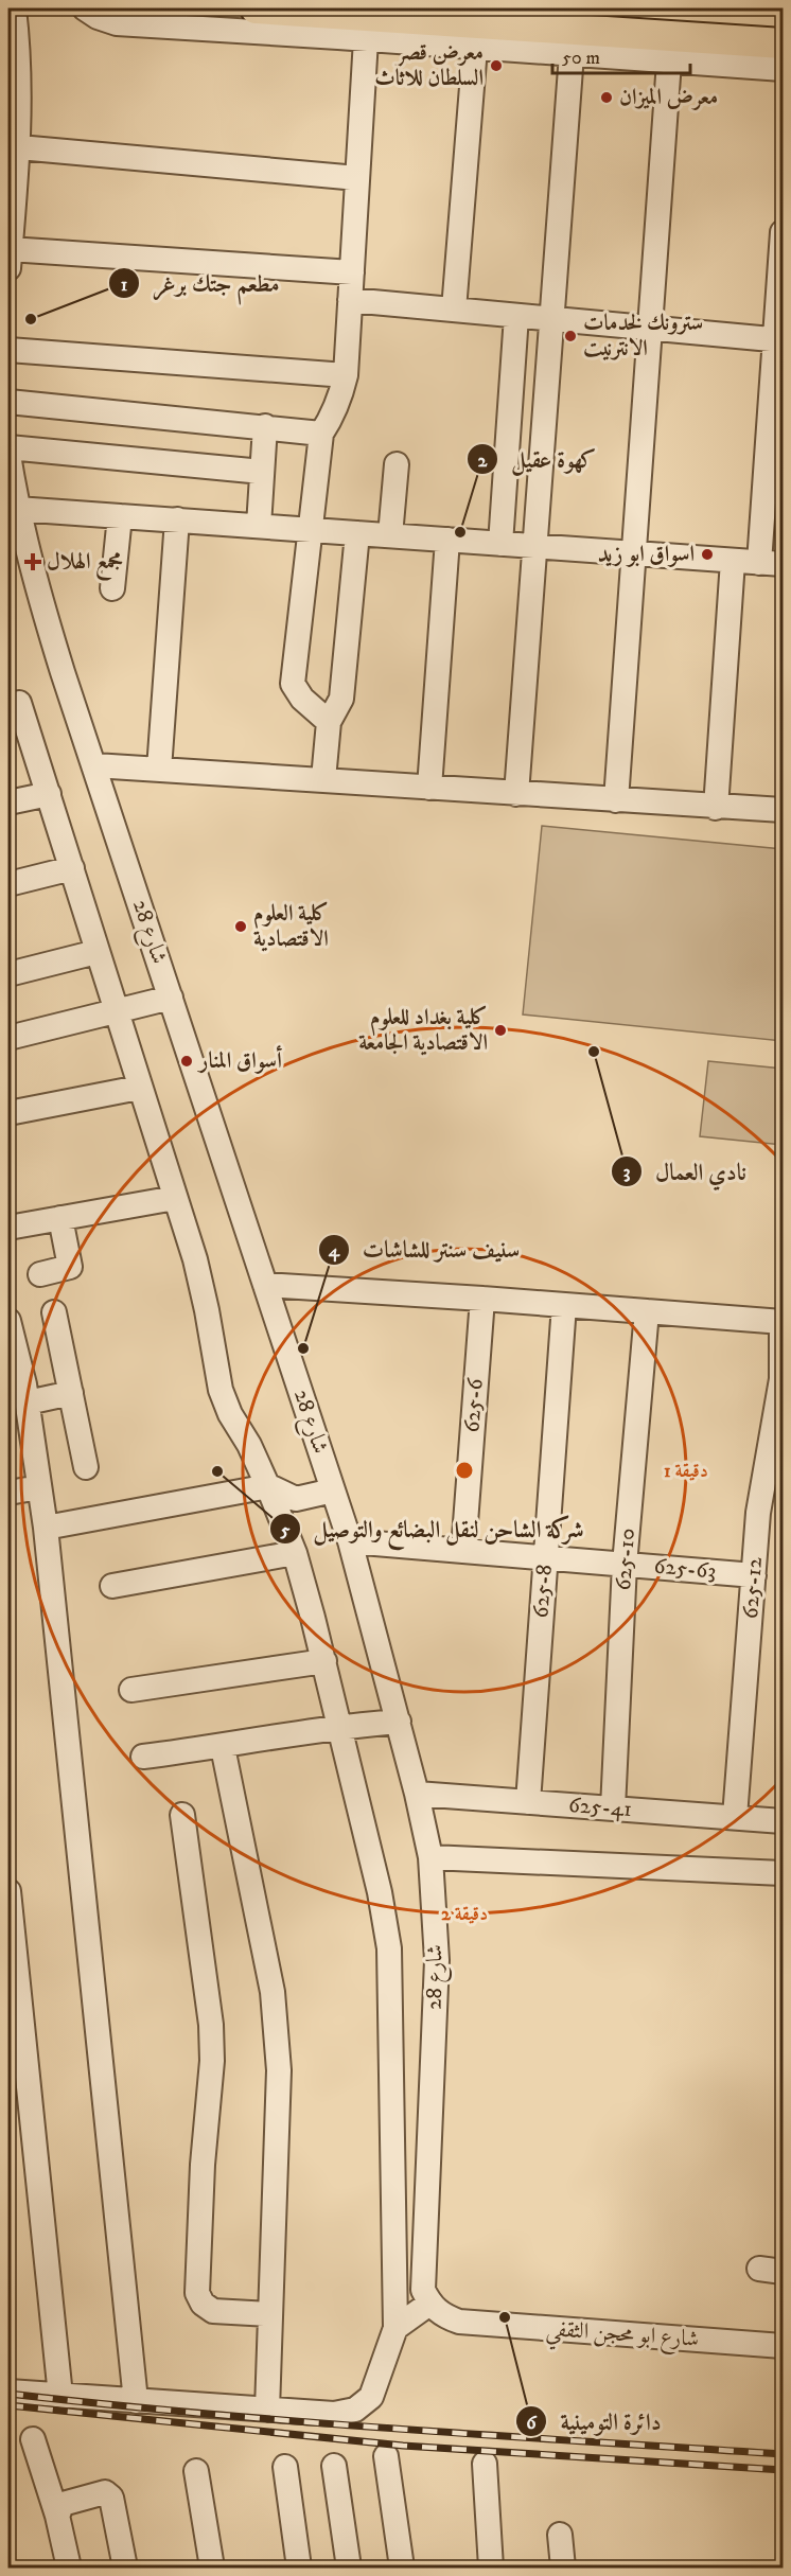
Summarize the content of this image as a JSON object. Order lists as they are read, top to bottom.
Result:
{
  "streets": {
    "street": [
      "شارع 28",
      "625-6",
      "625-10",
      "625-63",
      "625-12",
      "625-8",
      "625-41",
      "شارع ابو محجن الثقفي"
    ]
  },
  "crossings": [
    ["شارع 28", "625-63"],
    ["شارع 28", "625-41"],
    ["شارع 28", "شارع ابو محجن الثقفي"],
    ["625-6", "625-63"],
    ["625-10", "625-63"],
    ["625-10", "625-41"],
    ["625-63", "625-12"],
    ["625-63", "625-8"],
    ["625-12", "625-41"],
    ["625-8", "625-41"]
  ],
  "places": {
    "other": [
      "معرض قصر السلطان للاثاث",
      "معرض الميزان",
      "مطعم جتك برغر",
      "سترونك لخدمات الانترنيت",
      "كهوة عقيل",
      "اسواق ابو زيد",
      "كلية العلوم الاقتصادية",
      "كلية بغداد للعلوم الاقتصادية الجامعة",
      "نادي العمال",
      "أسواق المنار",
      "سنيف سنتر للشاشات",
      "شركة الشاحن لنقل البضائع والتوصيل",
      "دائرة التومينية"
    ],
    "health": ["مجمع الهلال"]
  },
  "scale_bar": "50 m",
  "rings": ["1 دقيقة", "2 دقيقة"]
}
